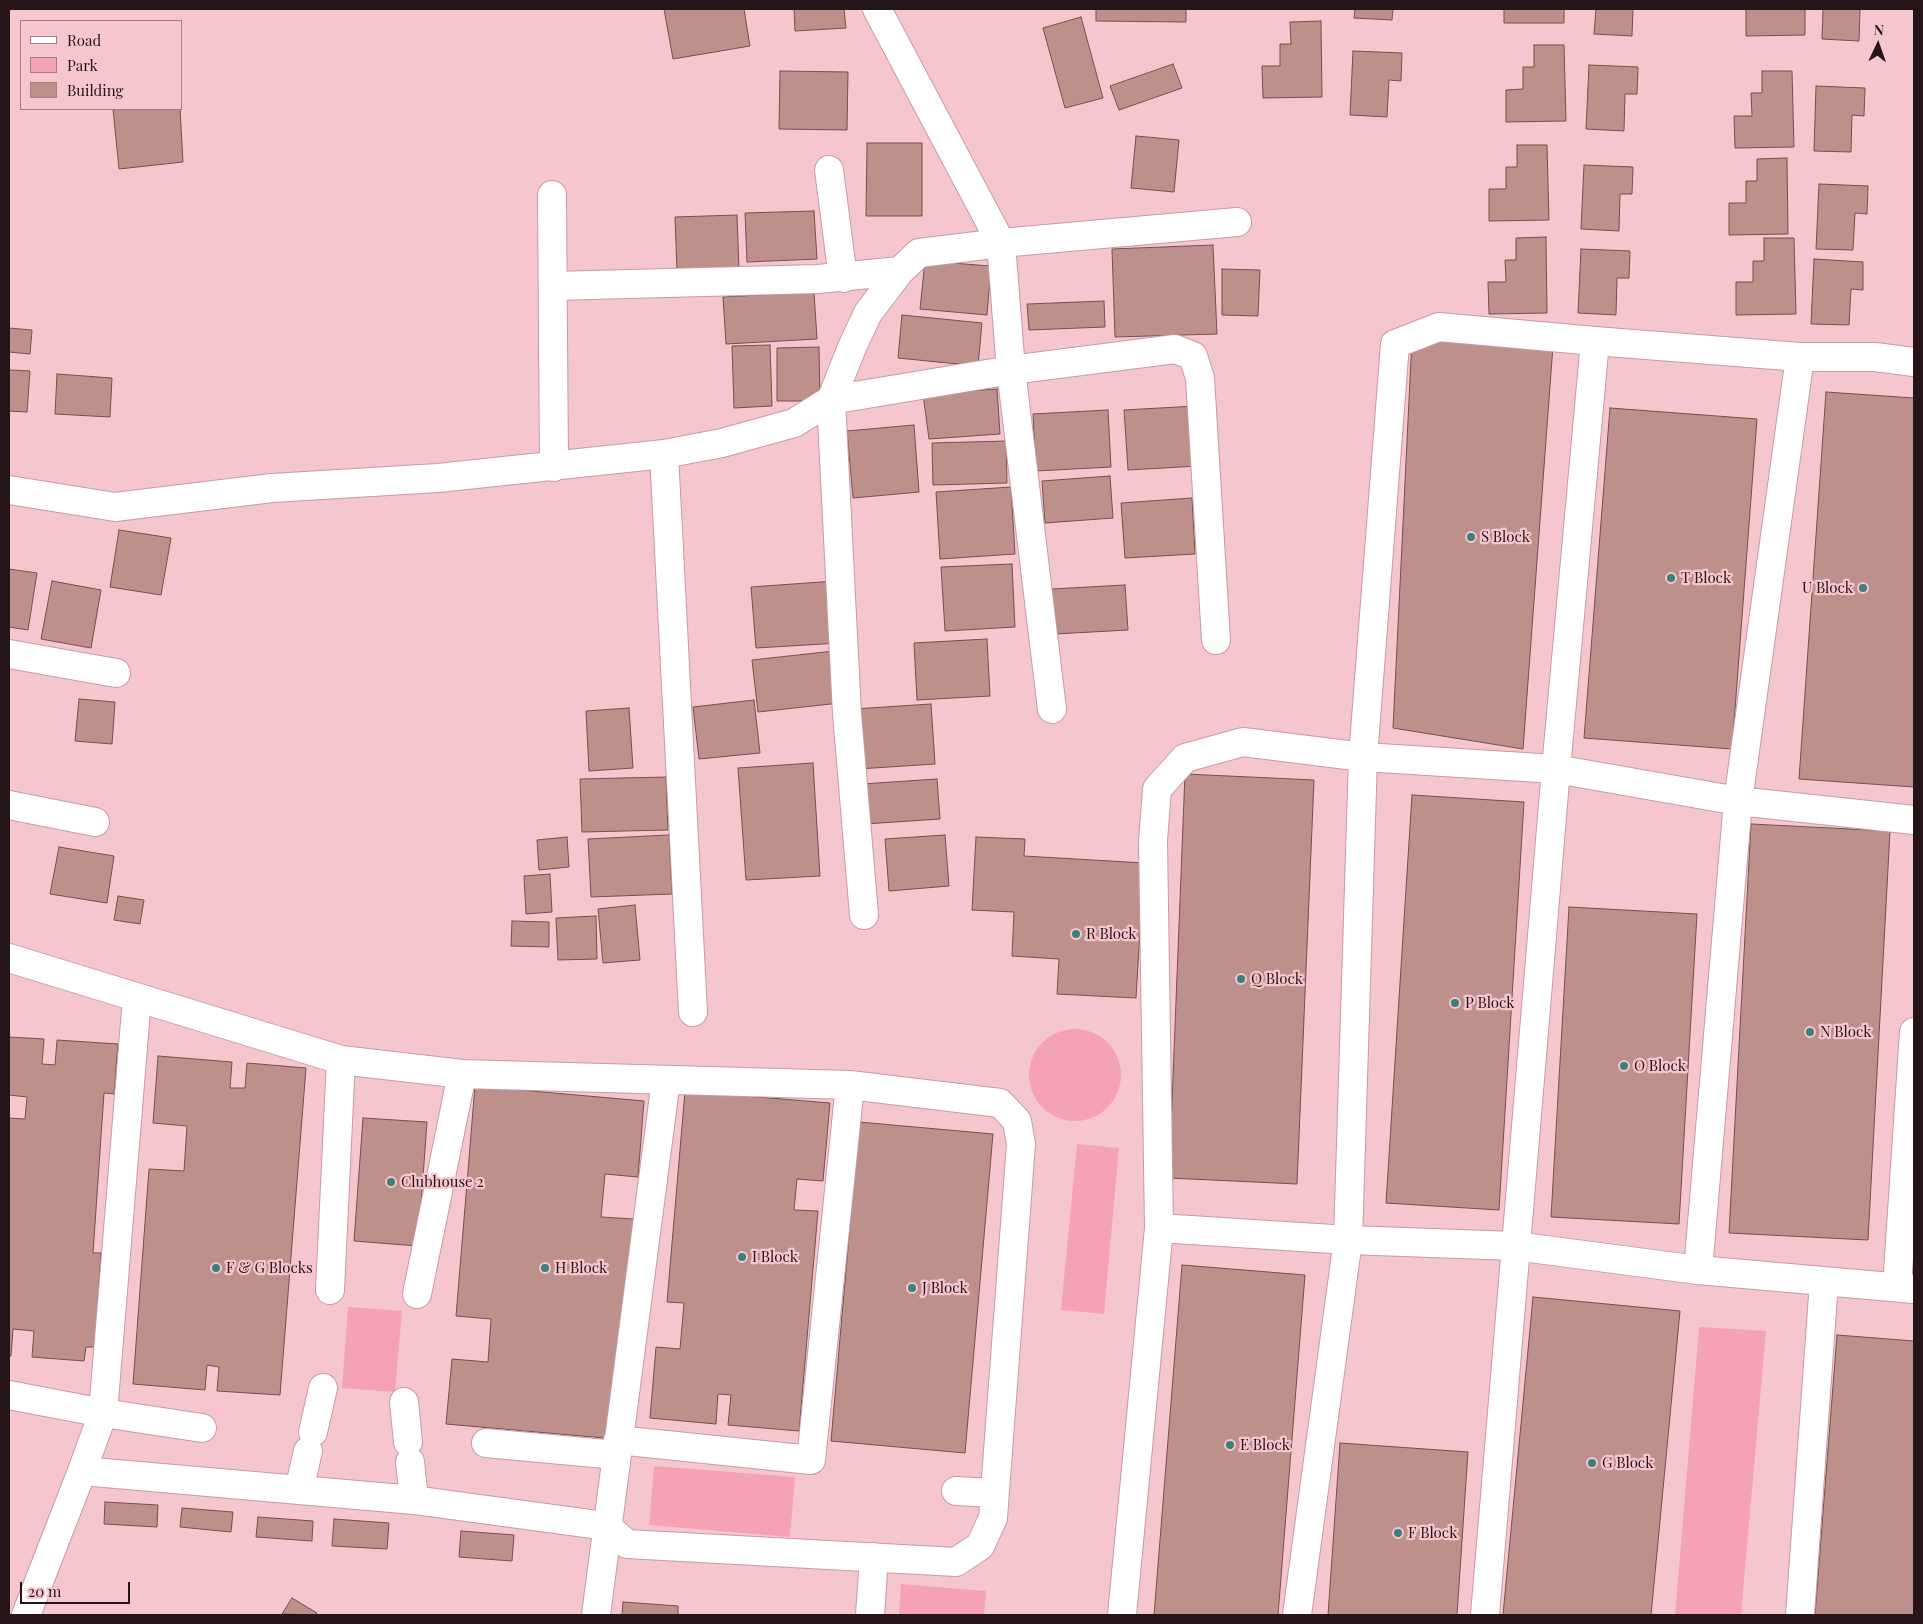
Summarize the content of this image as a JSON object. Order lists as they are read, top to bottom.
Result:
{
  "places": [
    "S Block",
    "T Block",
    "U Block",
    "R Block",
    "Q Block",
    "P Block",
    "N Block",
    "O Block",
    "Clubhouse 2",
    "I Block",
    "F & G Blocks",
    "H Block",
    "J Block",
    "E Block",
    "G Block",
    "F Block"
  ],
  "legend": ["Road", "Park", "Building"],
  "scale_bar": "20 m",
  "north": "top"
}
